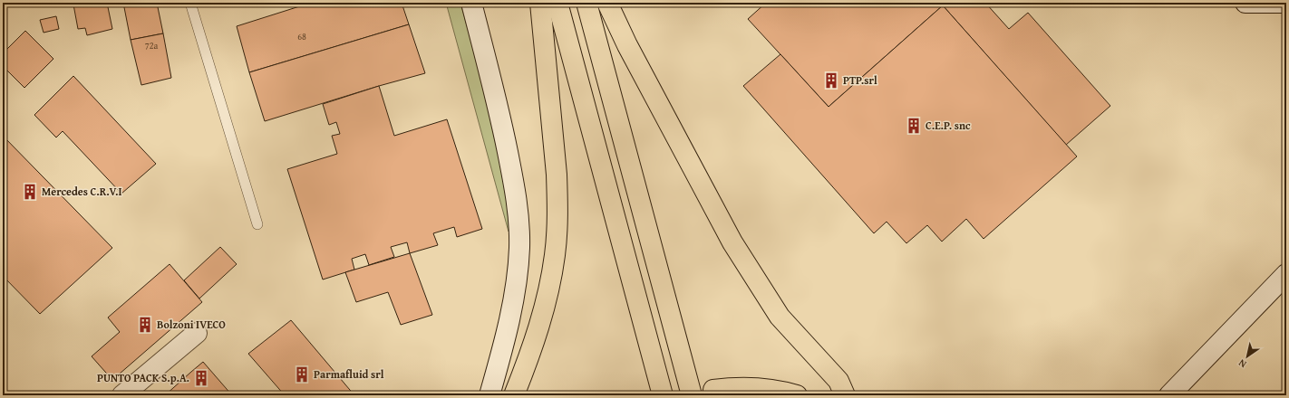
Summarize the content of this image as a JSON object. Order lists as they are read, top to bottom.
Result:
{
  "places": {
    "building": [
      "PTP.srl",
      "C.E.P. snc",
      "Mercedes C.R.V.I",
      "Bolzoni IVECO",
      "Parmafluid srl",
      "PUNTO PACK S.p.A."
    ]
  },
  "house_numbers": ["68", "72a"],
  "north": "bottom left"
}
